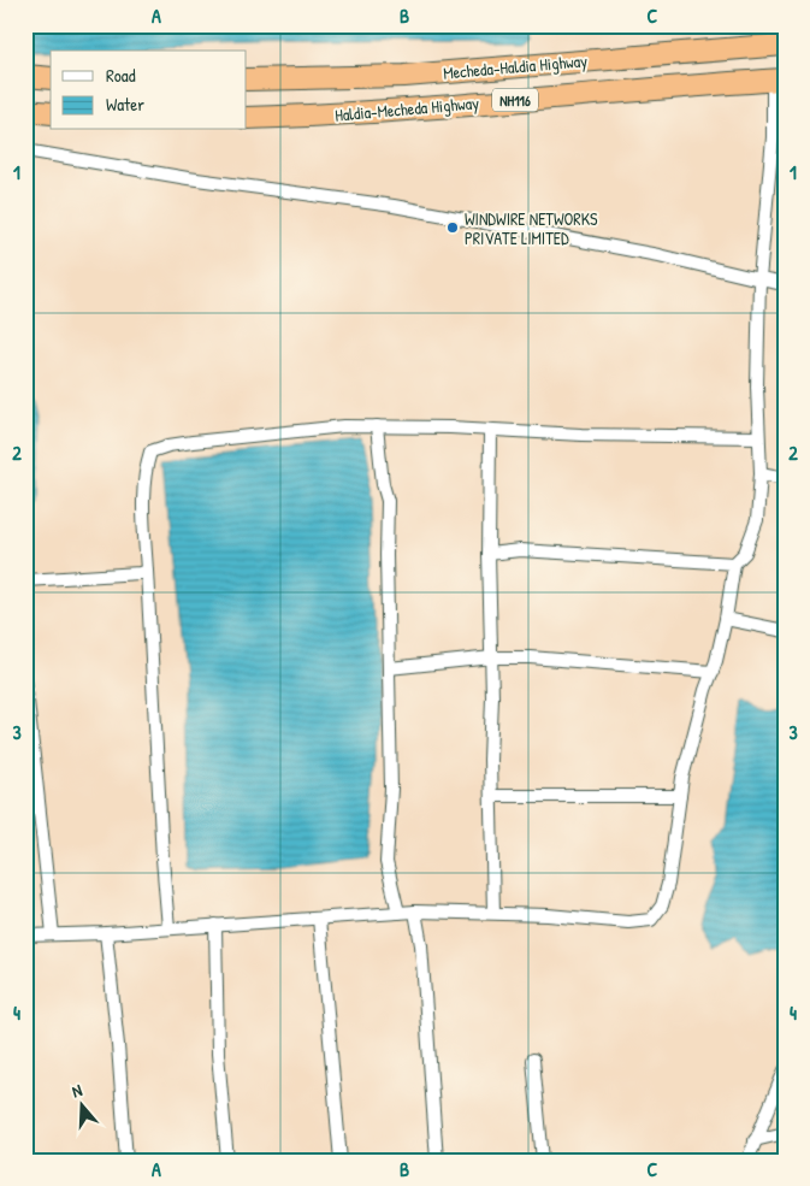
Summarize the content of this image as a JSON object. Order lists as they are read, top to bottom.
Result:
{
  "streets": {
    "highway": ["Mecheda-Haldia Highway", "NH116", "Haldia-Mecheda Highway"]
  },
  "places": ["WINDWIRE NETWORKS PRIVATE LIMITED"],
  "legend": ["Road", "Water"],
  "north": "top",
  "grid": {
    "columns": ["A", "B", "C"],
    "rows": [
      "1",
      "2",
      "3",
      "4"
    ]
  }
}
